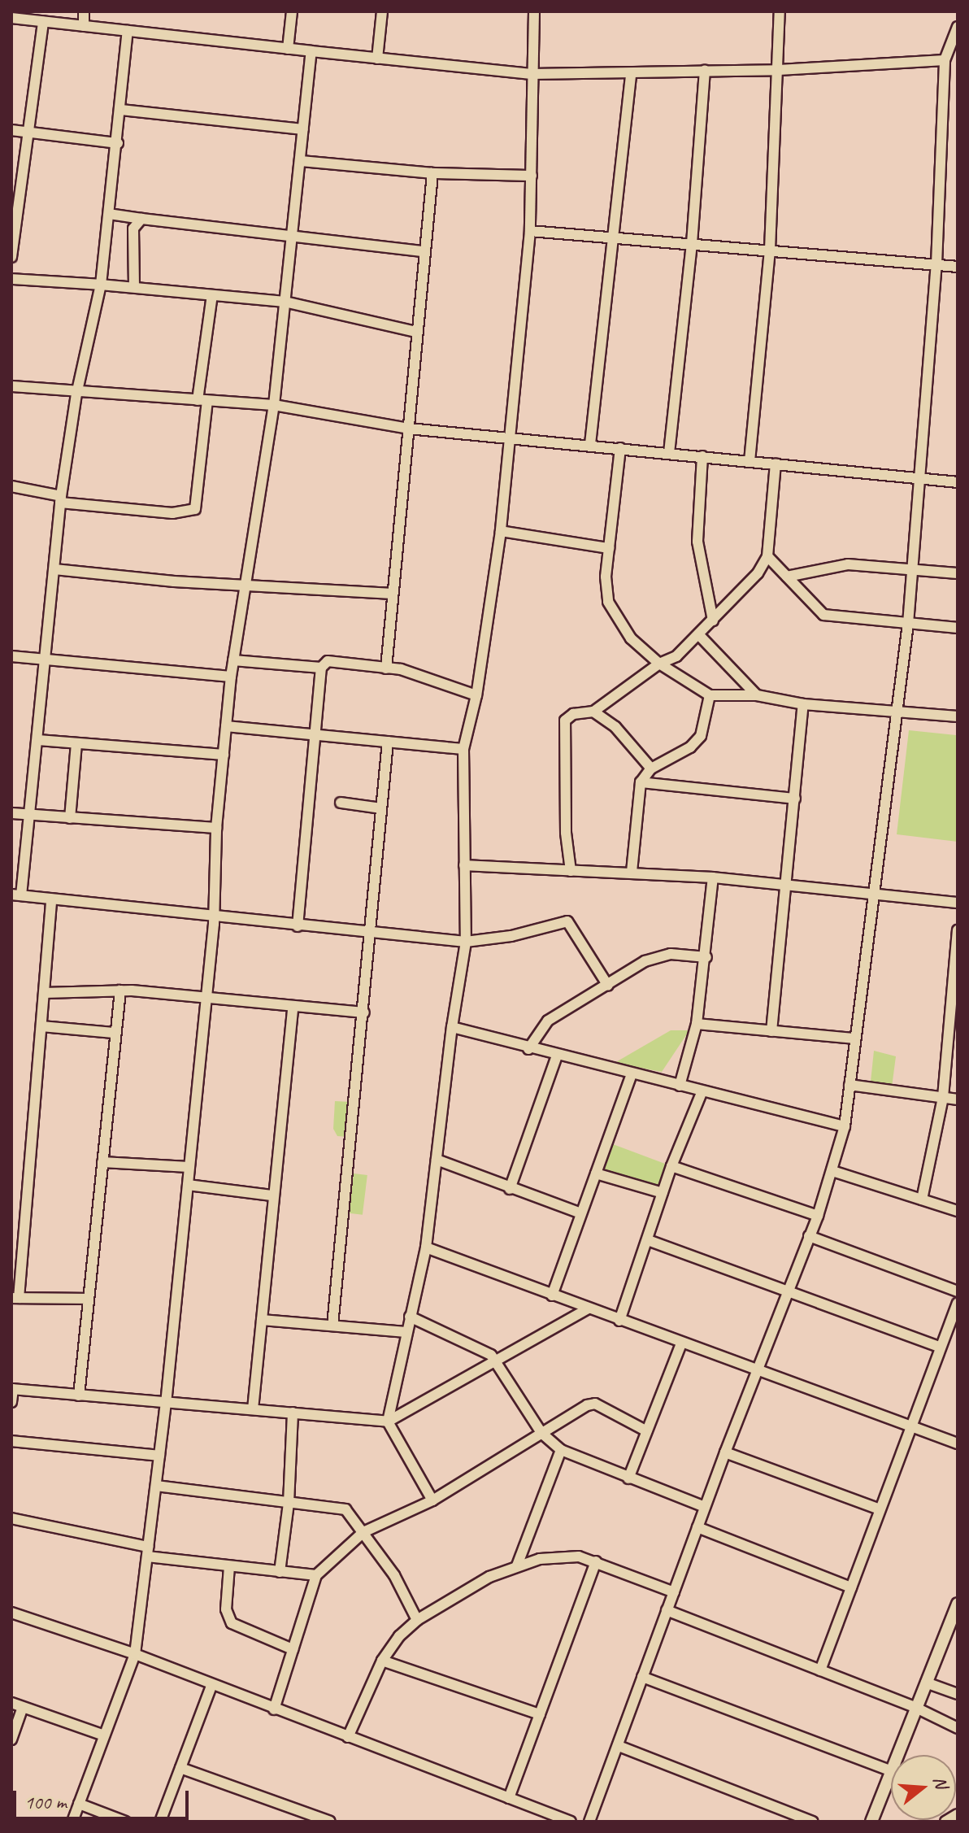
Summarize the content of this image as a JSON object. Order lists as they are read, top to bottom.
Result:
{
  "scale_bar": "100 m",
  "north": "right"
}
